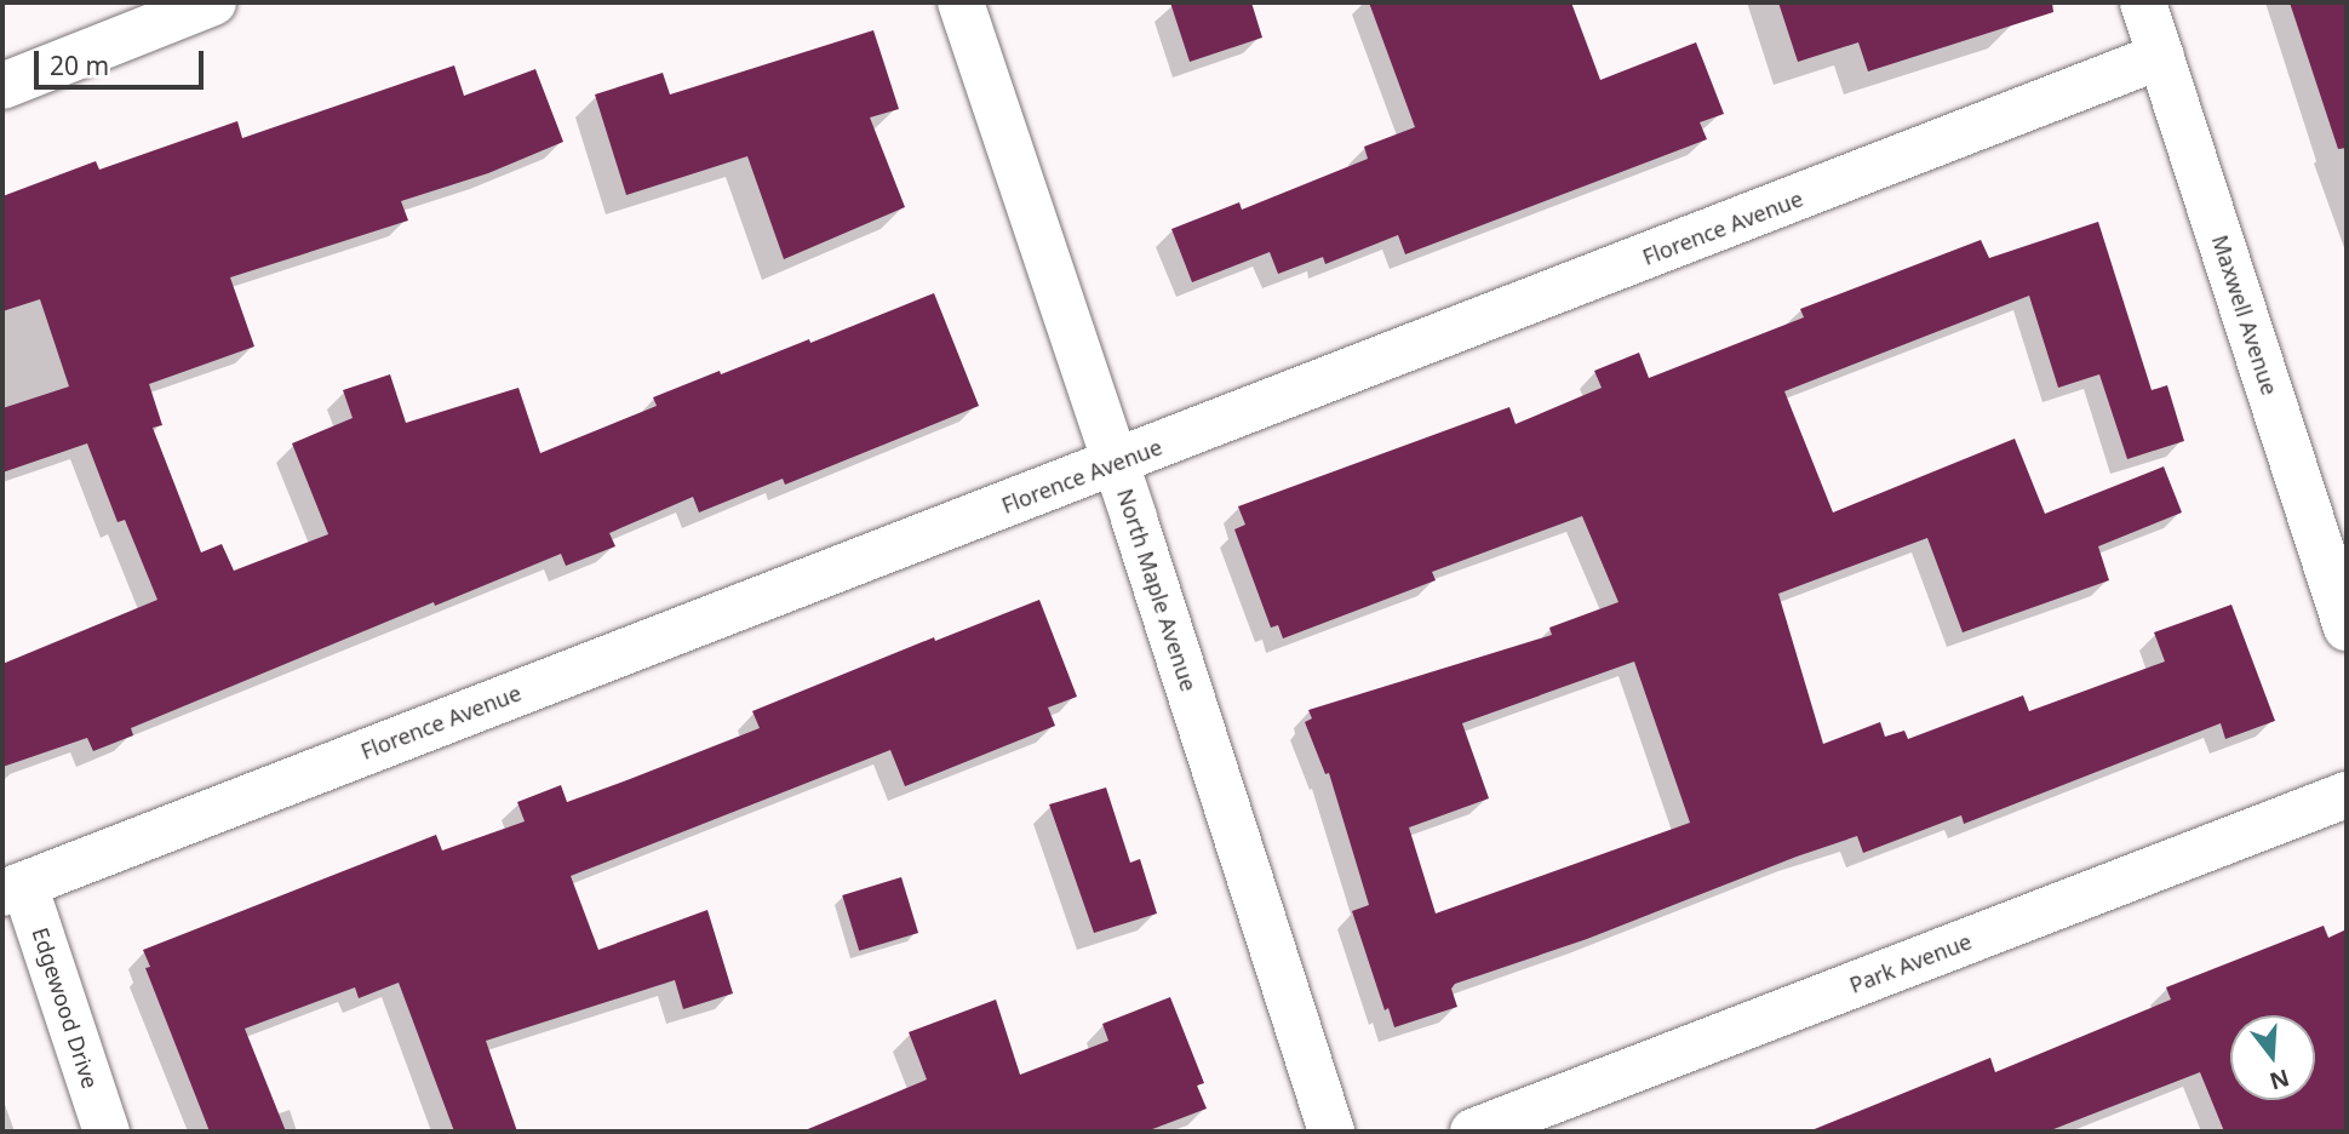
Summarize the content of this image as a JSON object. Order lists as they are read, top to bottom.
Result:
{
  "streets": {
    "street": [
      "Florence Avenue",
      "Maxwell Avenue",
      "North Maple Avenue",
      "Park Avenue",
      "Edgewood Drive"
    ]
  },
  "crossings": [
    ["Florence Avenue", "Maxwell Avenue"],
    ["Florence Avenue", "North Maple Avenue"],
    ["Florence Avenue", "Edgewood Drive"]
  ],
  "scale_bar": "20 m",
  "north": "bottom"
}
